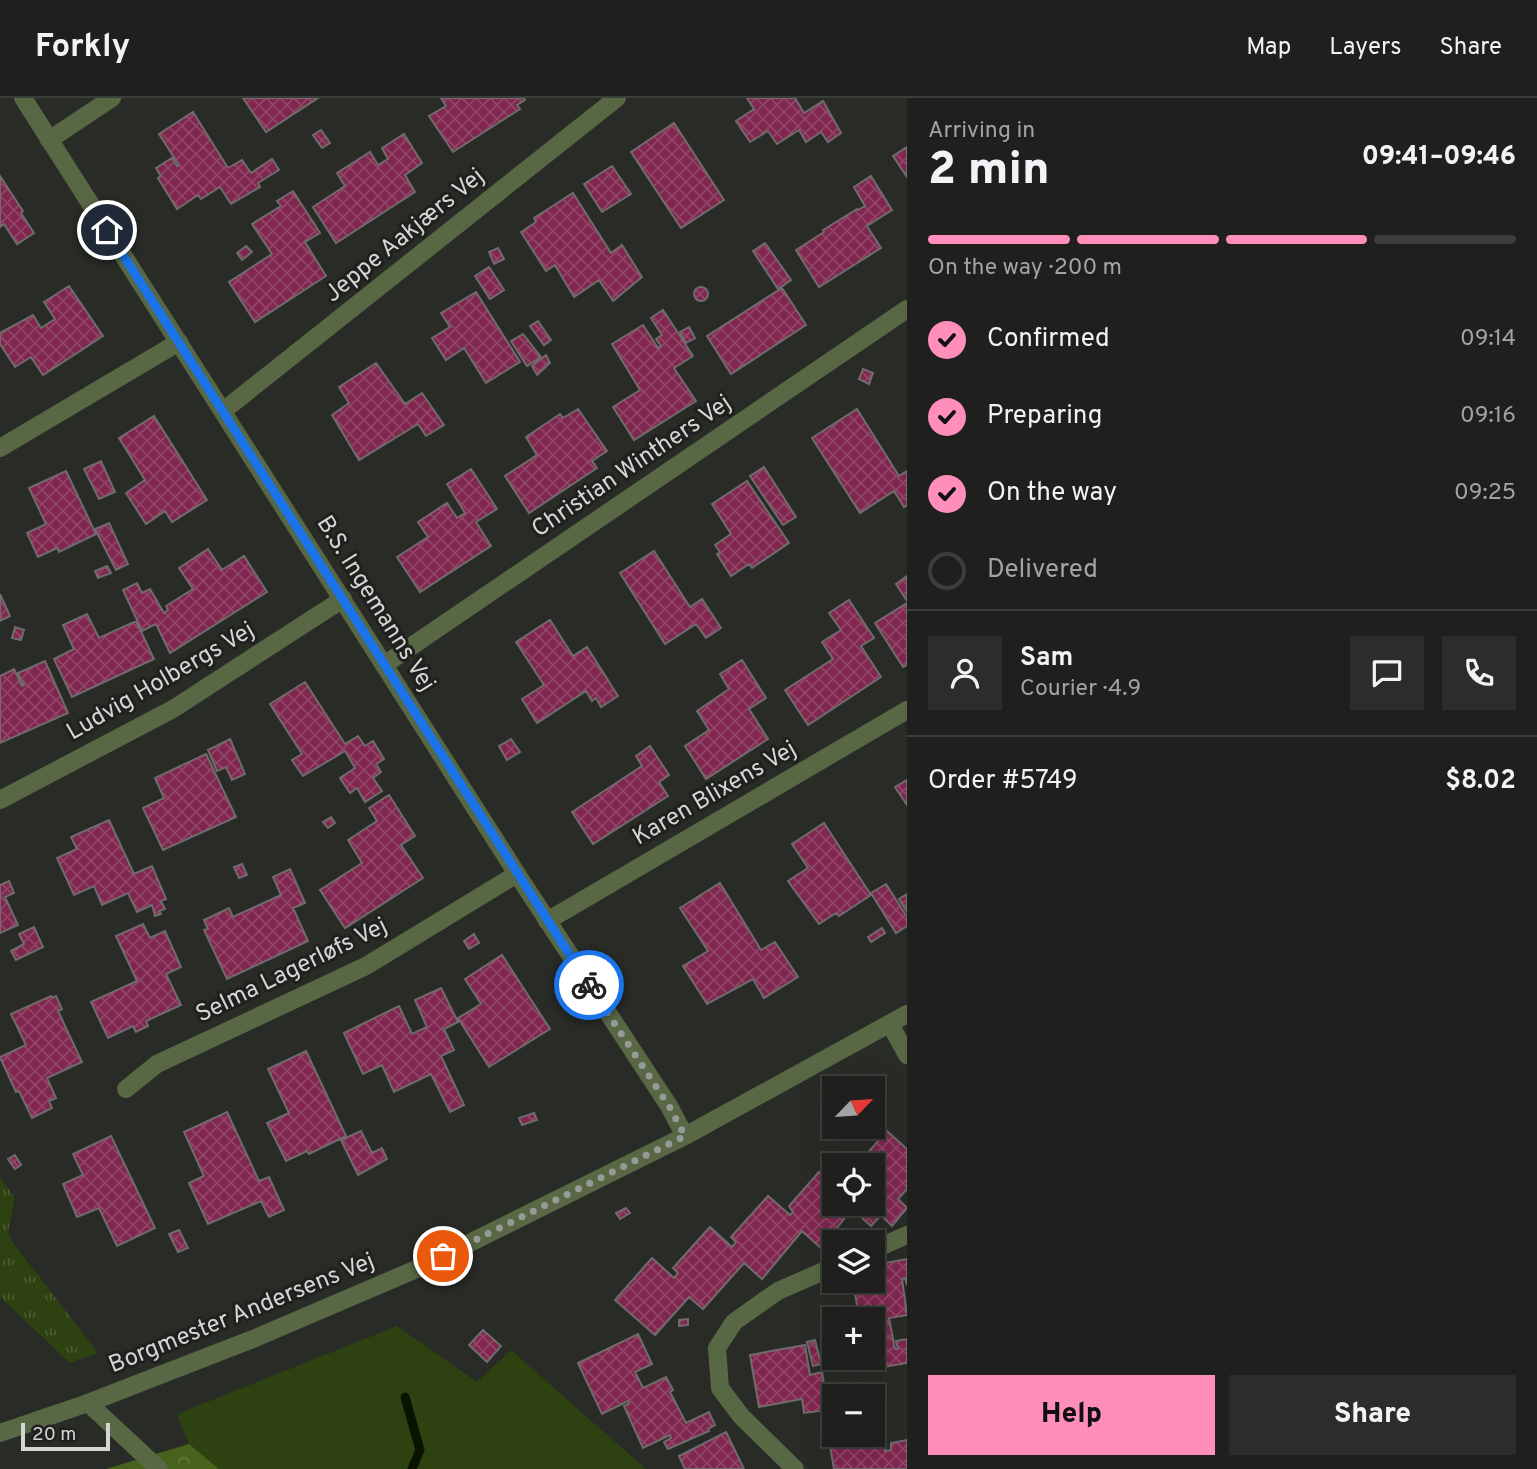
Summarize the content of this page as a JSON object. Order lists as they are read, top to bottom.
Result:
{
  "streets": {
    "street": [
      "Jeppe Aakjærs Vej",
      "Christian Winthers Vej",
      "B.S. Ingemanns Vej",
      "Ludvig Holbergs Vej",
      "Karen Blixens Vej",
      "Selma Lagerløfs Vej",
      "Borgmester Andersens Vej"
    ]
  },
  "crossings": [
    ["Jeppe Aakjærs Vej", "B.S. Ingemanns Vej"],
    ["Christian Winthers Vej", "B.S. Ingemanns Vej"],
    ["B.S. Ingemanns Vej", "Ludvig Holbergs Vej"],
    ["B.S. Ingemanns Vej", "Karen Blixens Vej"],
    ["B.S. Ingemanns Vej", "Selma Lagerløfs Vej"],
    ["B.S. Ingemanns Vej", "Borgmester Andersens Vej"]
  ],
  "scale_bar": "20 m",
  "north": "top right",
  "page": {
    "header": "Forkly",
    "nav": ["Map", "Layers", "Share"],
    "heading": ["2 min", "Arriving in", "09:41–09:46"],
    "panel": [
      "Sam",
      "Courier · 4.9",
      "Order #5749",
      "$8.02"
    ],
    "bar": "On the way · 200 m",
    "list": [
      ["Confirmed", "09:14"],
      ["Preparing", "09:16"],
      ["On the way", "09:25"],
      "Delivered"
    ],
    "map_buttons": ["+", "−"],
    "buttons": ["Help", "Share"],
    "scale": "20 m"
  }
}
